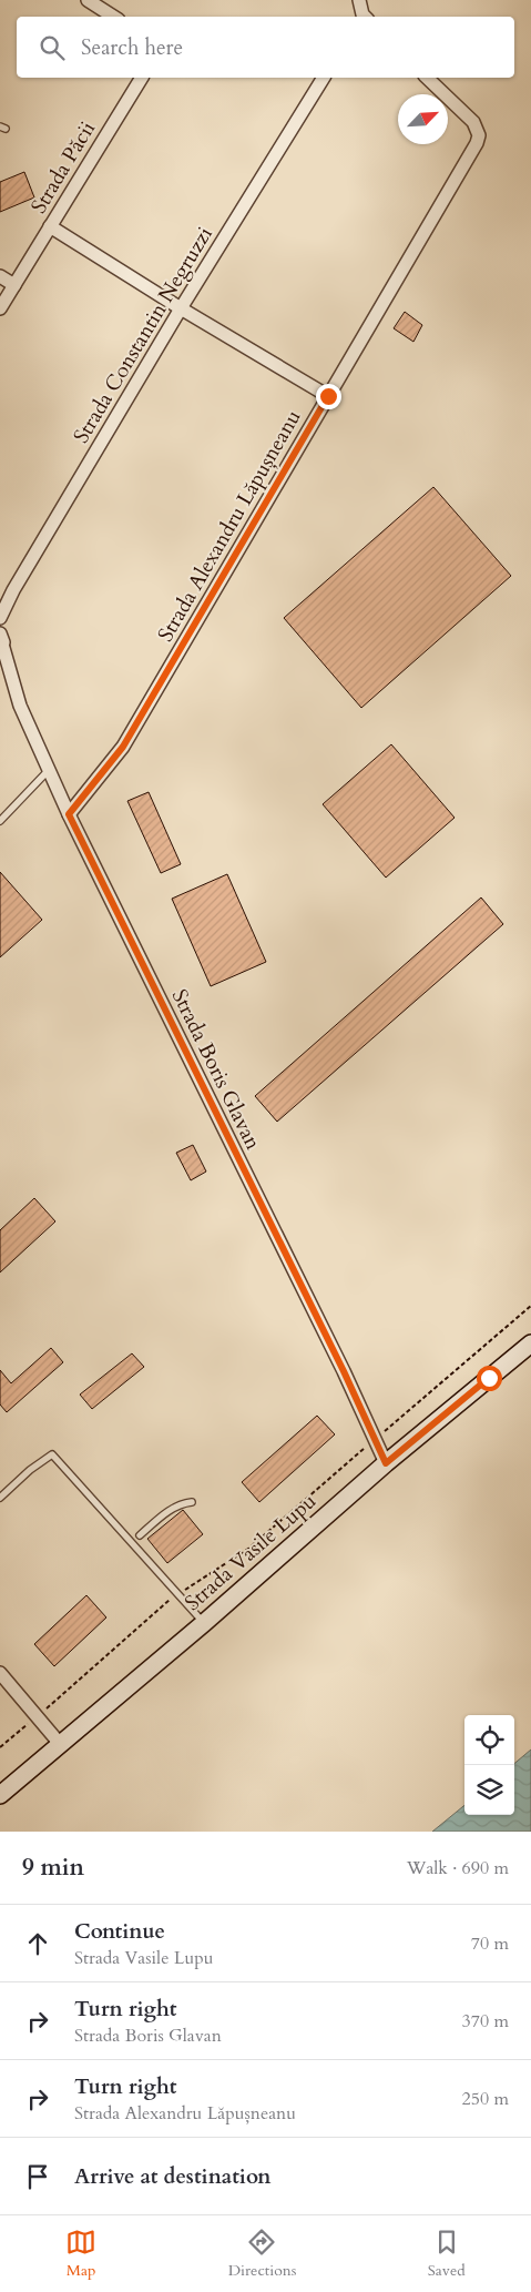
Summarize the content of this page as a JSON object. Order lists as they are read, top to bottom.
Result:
{
  "streets": {
    "main road": ["Strada Vasile Lupu"],
    "street": [
      "Strada Păcii",
      "Strada Constantin Negruzzi",
      "Strada Alexandru Lăpușneanu",
      "Strada Boris Glavan"
    ]
  },
  "crossings": [
    ["Strada Alexandru Lăpușneanu", "Strada Boris Glavan"],
    ["Strada Boris Glavan", "Strada Vasile Lupu"]
  ],
  "north": "top right",
  "page": {
    "search": "Search here",
    "heading": ["9 min", "Walk · 690 m"],
    "list": [
      ["Continue", "Strada Vasile Lupu", "70 m"],
      ["Turn right", "Strada Boris Glavan", "370 m"],
      ["Turn right", "Strada Alexandru Lăpușneanu", "250 m"],
      "Arrive at destination"
    ],
    "nav": ["Map", "Directions", "Saved"]
  }
}
